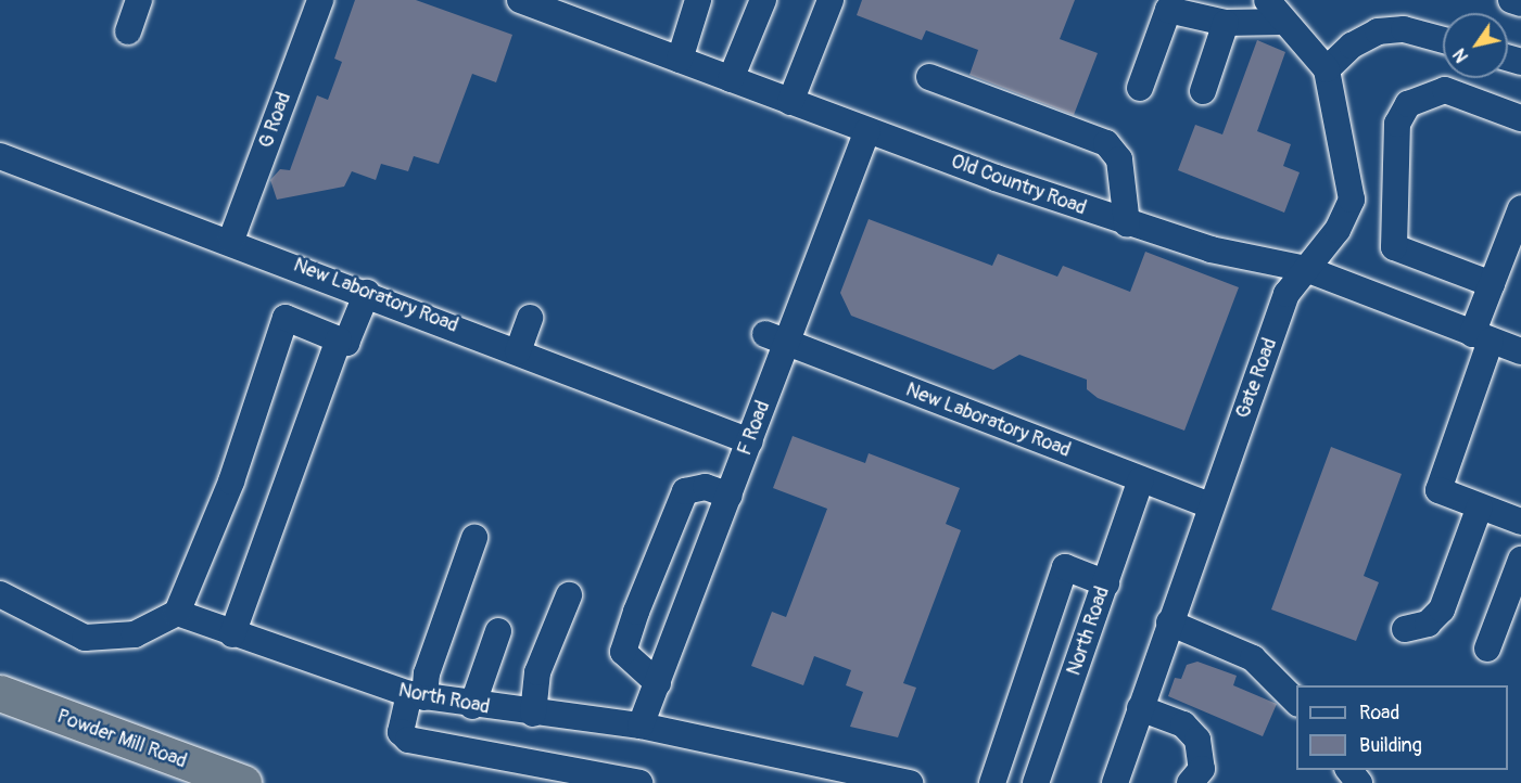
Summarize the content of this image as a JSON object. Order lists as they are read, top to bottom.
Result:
{
  "streets": {
    "highway": ["Powder Mill Road"],
    "lane": [
      "G Road",
      "Old Country Road",
      "New Laboratory Road",
      "Gate Road",
      "F Road",
      "North Road"
    ]
  },
  "crossings": [
    ["G Road", "New Laboratory Road"],
    ["Old Country Road", "Gate Road"],
    ["Old Country Road", "F Road"],
    ["New Laboratory Road", "Gate Road"],
    ["New Laboratory Road", "F Road"],
    ["New Laboratory Road", "North Road"],
    ["F Road", "North Road"]
  ],
  "legend": ["Road", "Building"],
  "north": "bottom left"
}
